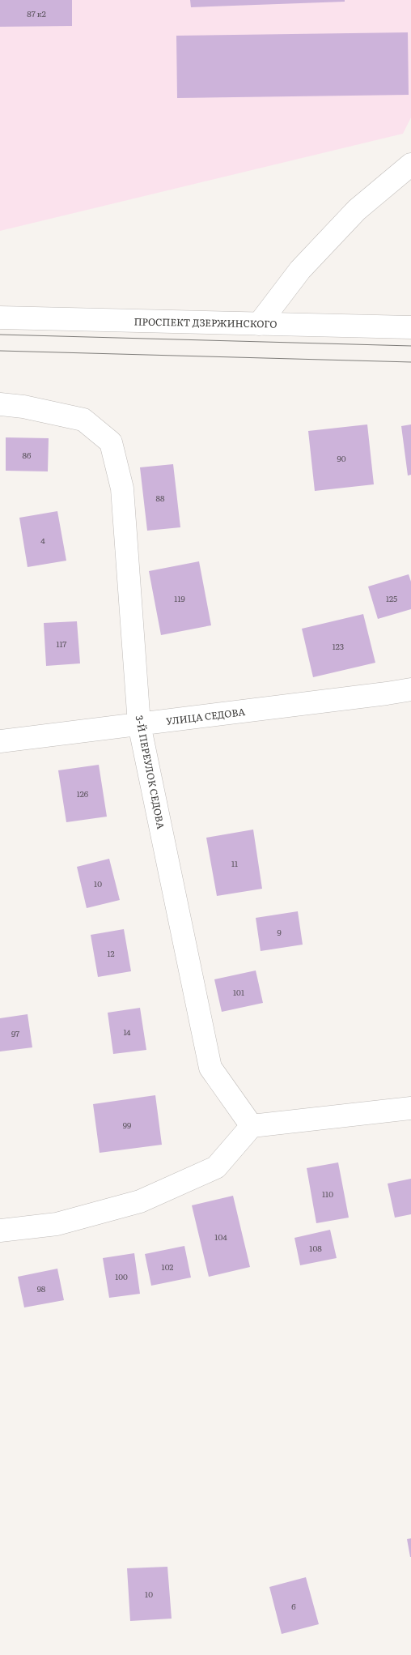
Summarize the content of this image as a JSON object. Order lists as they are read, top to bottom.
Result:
{
  "streets": {
    "street": ["ПРОСПЕКТ ДЗЕРЖИНСКОГО", "УЛИЦА СЕДОВА", "3-Й ПЕРЕУЛОК СЕДОВА"]
  },
  "crossings": [
    ["УЛИЦА СЕДОВА", "3-Й ПЕРЕУЛОК СЕДОВА"]
  ],
  "house_numbers": [
    "87 к2",
    "86",
    "90",
    "88",
    "4",
    "119",
    "125",
    "117",
    "123",
    "126",
    "11",
    "10",
    "9",
    "12",
    "101",
    "14",
    "97",
    "99",
    "110",
    "104",
    "108",
    "102",
    "100",
    "98",
    "10",
    "6"
  ]
}
